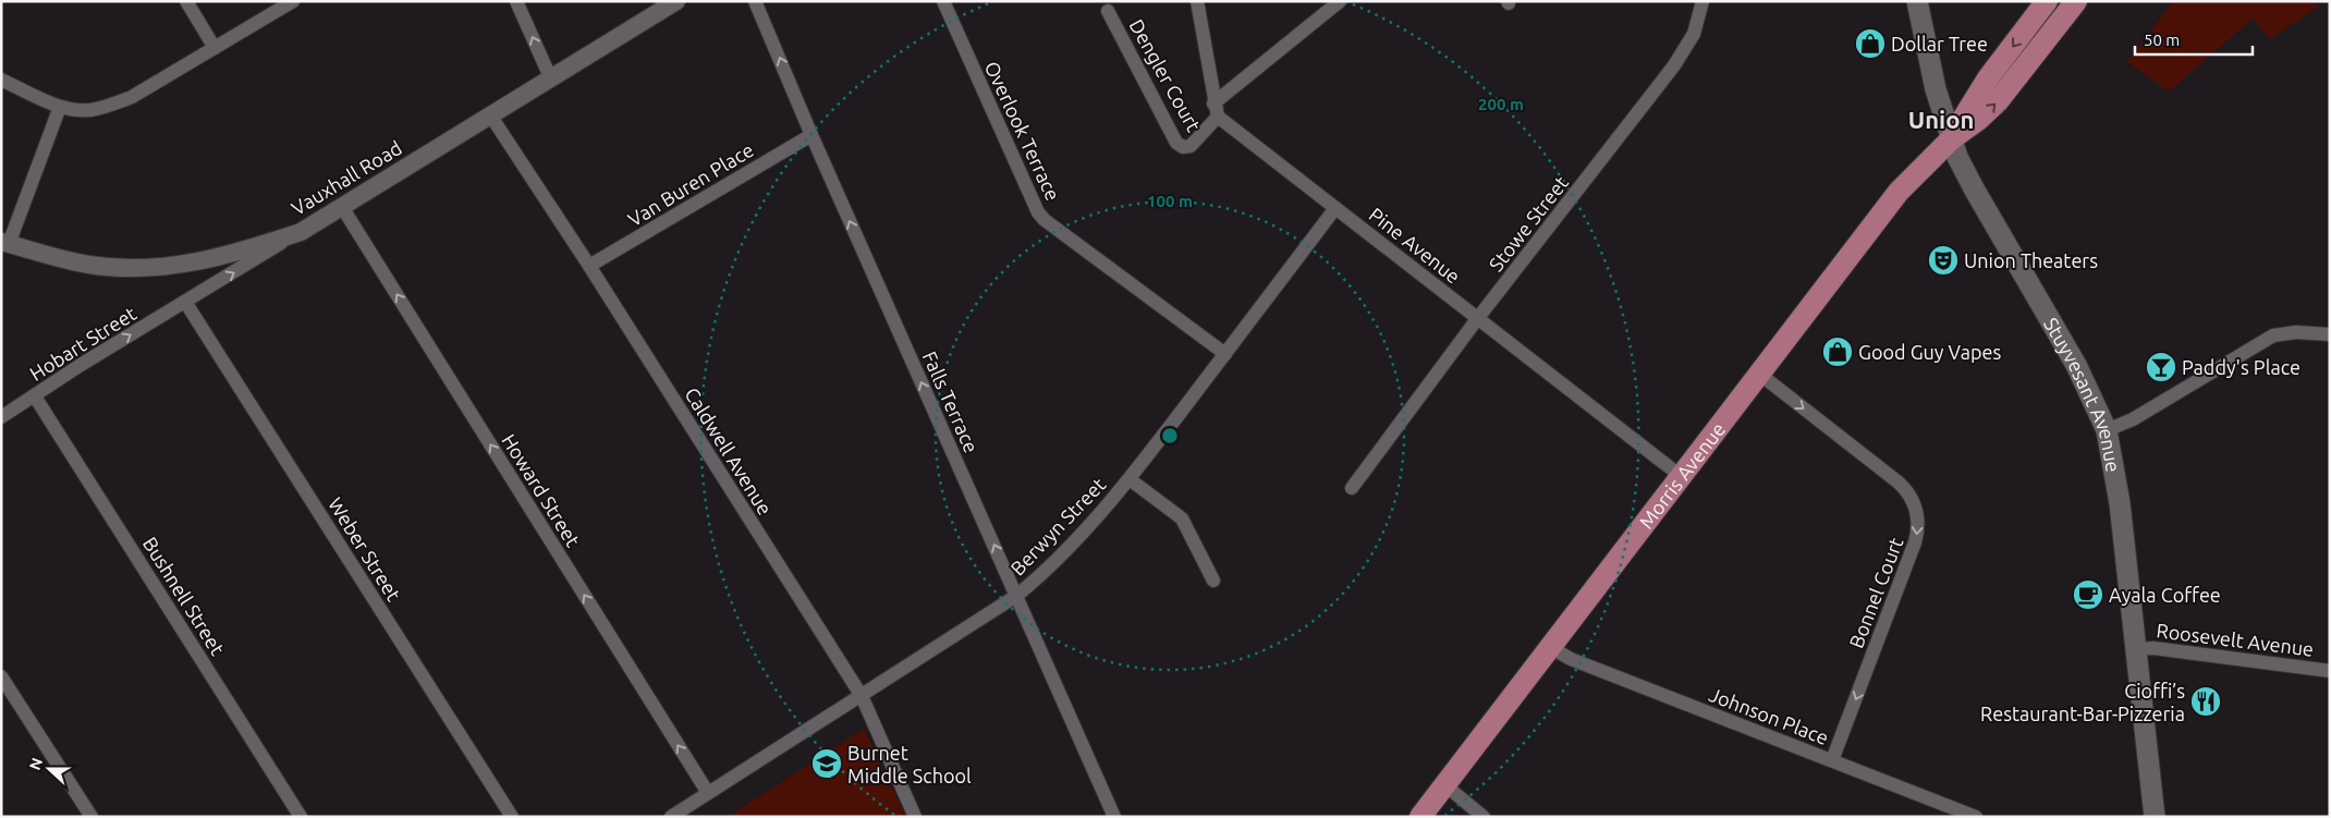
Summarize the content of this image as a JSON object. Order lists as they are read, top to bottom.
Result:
{
  "streets": {
    "main road": ["Stuyvesant Avenue", "Morris Avenue"],
    "street": [
      "Dengler Court",
      "Overlook Terrace",
      "Vauxhall Road",
      "Van Buren Place",
      "Stowe Street",
      "Pine Avenue",
      "Hobart Street",
      "Falls Terrace",
      "Caldwell Avenue",
      "Howard Street",
      "Berwyn Street",
      "Weber Street",
      "Bonnel Court",
      "Bushnell Street",
      "Roosevelt Avenue",
      "Johnson Place"
    ]
  },
  "crossings": [
    ["Dengler Court", "Pine Avenue"],
    ["Overlook Terrace", "Berwyn Street"],
    ["Vauxhall Road", "Hobart Street"],
    ["Vauxhall Road", "Caldwell Avenue"],
    ["Vauxhall Road", "Howard Street"],
    ["Van Buren Place", "Falls Terrace"],
    ["Van Buren Place", "Caldwell Avenue"],
    ["Stowe Street", "Pine Avenue"],
    ["Pine Avenue", "Morris Avenue"],
    ["Pine Avenue", "Berwyn Street"],
    ["Hobart Street", "Weber Street"],
    ["Hobart Street", "Bushnell Street"],
    ["Stuyvesant Avenue", "Morris Avenue"],
    ["Stuyvesant Avenue", "Roosevelt Avenue"],
    ["Falls Terrace", "Berwyn Street"],
    ["Caldwell Avenue", "Berwyn Street"],
    ["Morris Avenue", "Bonnel Court"],
    ["Morris Avenue", "Johnson Place"],
    ["Howard Street", "Berwyn Street"],
    ["Bonnel Court", "Johnson Place"]
  ],
  "one_way": [
    "Hobart Street",
    "Falls Terrace",
    "Howard Street",
    "Bonnel Court"
  ],
  "districts": ["Union"],
  "places": {
    "shop": ["Dollar Tree", "Good Guy Vapes"],
    "theatre": ["Union Theaters"],
    "bar": ["Paddy's Place"],
    "cafe": ["Ayala Coffee"],
    "restaurant": ["Cioffi’s Restaurant-Bar-Pizzeria"],
    "school or university": ["Burnet Middle School"]
  },
  "scale_bar": "50 m",
  "north": "left",
  "rings": ["200 m", "100 m"]
}
